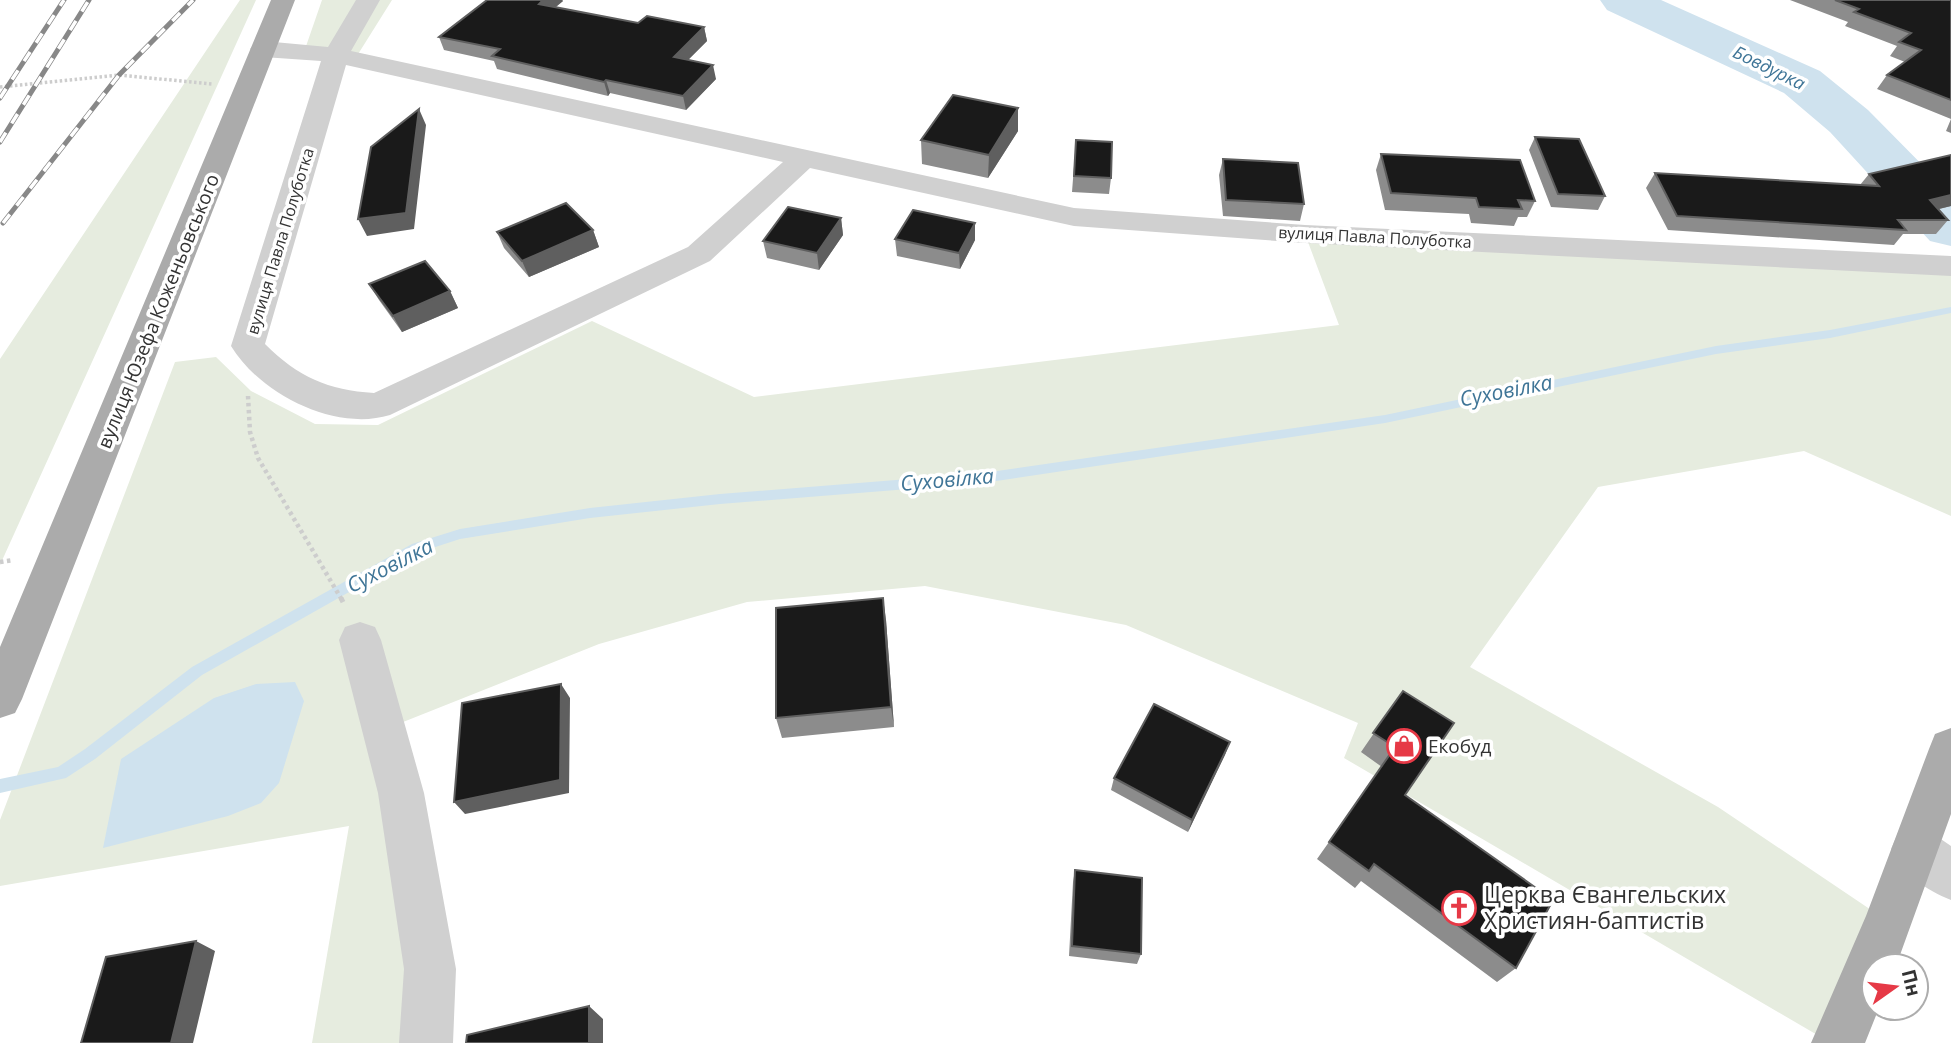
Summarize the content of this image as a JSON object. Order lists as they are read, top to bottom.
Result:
{
  "streets": {
    "main road": ["вулиця Юзефа Коженьовського"],
    "street": ["вулиця Павла Полуботка"]
  },
  "water": ["Бовдурка", "Суховілка"],
  "places": {
    "shop": ["Екобуд"],
    "church": ["Церква Євангельских Християн-баптистів"]
  },
  "north": "right"
}
